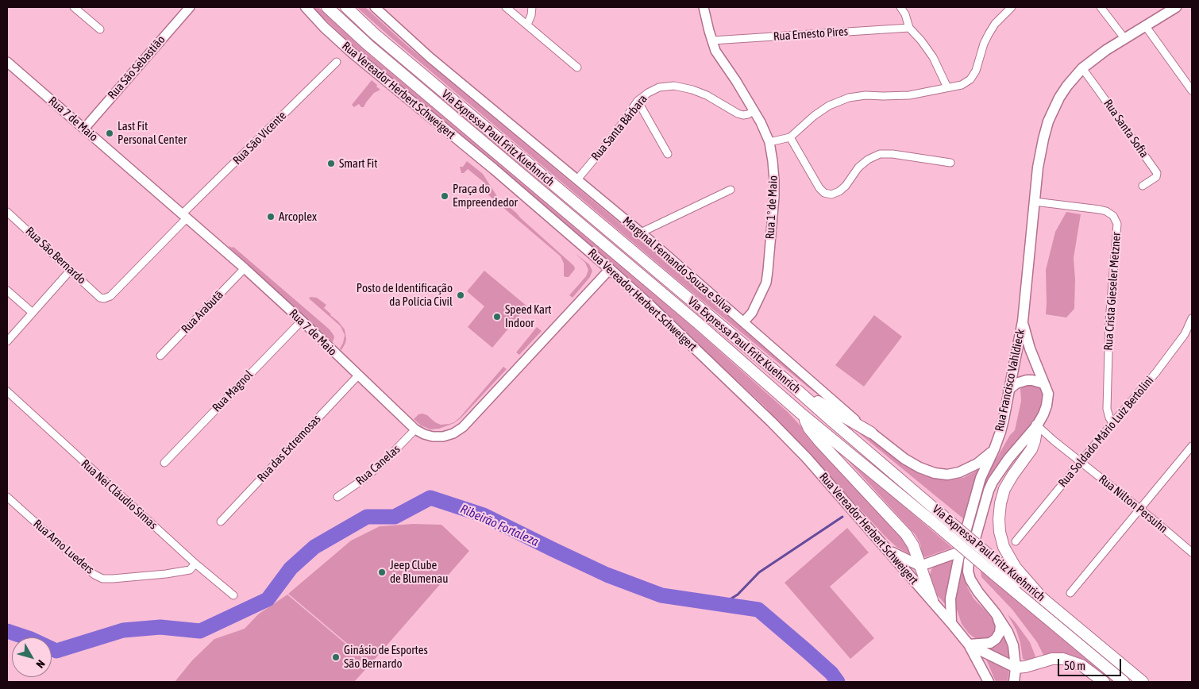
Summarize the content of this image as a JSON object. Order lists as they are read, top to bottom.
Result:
{
  "streets": {
    "main road": [
      "Rua Vereador Herbert Schweigert",
      "Via Expressa Paul Fritz Kuehnrich",
      "Marginal Fernando Souza e Silva",
      "Rua Francisco Vahldieck"
    ],
    "street": [
      "Rua Ernesto Pires",
      "Rua São Sebastião",
      "Rua 7 de Maio",
      "Rua Santa Bárbara",
      "Rua Santa Sofia",
      "Rua São Vicente",
      "Rua 1º de Maio",
      "Rua São Bernardo",
      "Rua Crista Gieseler Metzner",
      "Rua Arabutã",
      "Rua Magnol",
      "Rua Soldado Mário Luiz Bertolini",
      "Rua das Extremosas",
      "Rua Canelas",
      "Rua Nei Cláudio Simas",
      "Rua Nilton Persuhn",
      "Rua Arno Lueders"
    ]
  },
  "crossings": [
    ["Rua Ernesto Pires", "Rua 1º de Maio"],
    ["Rua São Sebastião", "Rua 7 de Maio"],
    ["Rua Vereador Herbert Schweigert", "Rua 7 de Maio"],
    ["Rua Vereador Herbert Schweigert", "Rua Francisco Vahldieck"],
    ["Rua 7 de Maio", "Rua São Vicente"],
    ["Rua 7 de Maio", "Rua Arabutã"],
    ["Rua 7 de Maio", "Rua Magnol"],
    ["Rua 7 de Maio", "Rua das Extremosas"],
    ["Rua 7 de Maio", "Rua Canelas"],
    ["Rua Santa Bárbara", "Rua 1º de Maio"],
    ["Rua Santa Bárbara", "Marginal Fernando Souza e Silva"],
    ["Rua Santa Sofia", "Rua Francisco Vahldieck"],
    ["Rua São Vicente", "Rua São Bernardo"],
    ["Rua 1º de Maio", "Marginal Fernando Souza e Silva"],
    ["Marginal Fernando Souza e Silva", "Rua Francisco Vahldieck"],
    ["Rua Crista Gieseler Metzner", "Rua Francisco Vahldieck"],
    ["Rua Crista Gieseler Metzner", "Rua Soldado Mário Luiz Bertolini"],
    ["Rua Francisco Vahldieck", "Rua Nilton Persuhn"],
    ["Rua Soldado Mário Luiz Bertolini", "Rua Nilton Persuhn"],
    ["Rua Nei Cláudio Simas", "Rua Arno Lueders"]
  ],
  "water": ["Ribeirão Fortaleza"],
  "places": [
    "Last Fit Personal Center",
    "Smart Fit",
    "Praça do Empreendedor",
    "Arcoplex",
    "Posto de Identificação da Polícia Civil",
    "Speed Kart Indoor",
    "Jeep Clube de Blumenau",
    "Ginásio de Esportes São Bernardo"
  ],
  "scale_bar": "50 m",
  "north": "bottom right"
}
